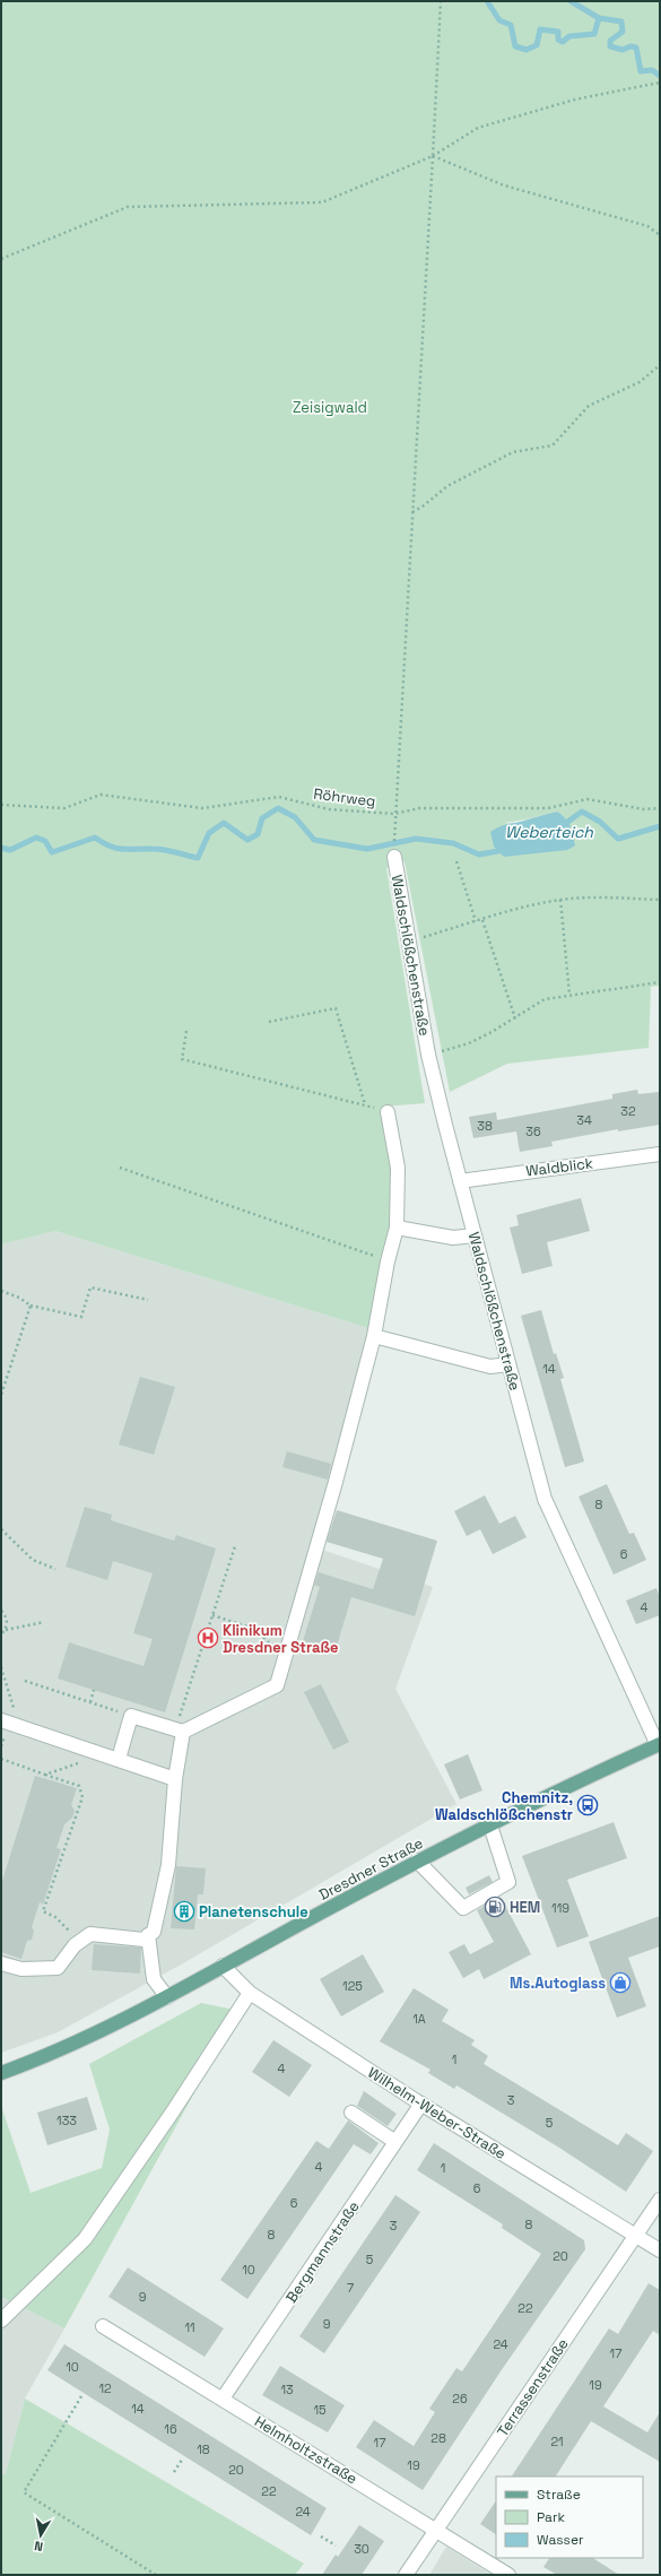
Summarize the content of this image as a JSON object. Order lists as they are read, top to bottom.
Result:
{
  "streets": {
    "main road": ["Dresdner Straße"],
    "street": [
      "Waldschlößchenstraße",
      "Waldblick",
      "Wilhelm-Weber-Straße",
      "Bergmannstraße",
      "Terrassenstraße",
      "Helmholtzstraße"
    ],
    "path": ["Röhrweg"]
  },
  "crossings": [
    ["Waldschlößchenstraße", "Waldblick"],
    ["Waldschlößchenstraße", "Dresdner Straße"],
    ["Dresdner Straße", "Wilhelm-Weber-Straße"],
    ["Wilhelm-Weber-Straße", "Bergmannstraße"],
    ["Wilhelm-Weber-Straße", "Terrassenstraße"],
    ["Bergmannstraße", "Helmholtzstraße"],
    ["Terrassenstraße", "Helmholtzstraße"]
  ],
  "water": ["Weberteich"],
  "parks": ["Zeisigwald"],
  "places": {
    "hospital": ["Klinikum Dresdner Straße"],
    "bus stop": ["Chemnitz, Waldschlößchenstr"],
    "fuel station": ["HEM"],
    "building": ["Planetenschule"],
    "shop": ["Ms.Autoglass"]
  },
  "house_numbers": [
    "32",
    "34",
    "38",
    "36",
    "14",
    "8",
    "6",
    "4",
    "119",
    "125",
    "1A",
    "1",
    "4",
    "3",
    "133",
    "5",
    "4",
    "1",
    "6",
    "6",
    "8",
    "3",
    "8",
    "20",
    "5",
    "10",
    "7",
    "9",
    "22",
    "9",
    "11",
    "24",
    "17",
    "10",
    "19",
    "12",
    "13",
    "26",
    "14",
    "15",
    "16",
    "28",
    "21",
    "17",
    "18",
    "19",
    "20",
    "22",
    "24",
    "30"
  ],
  "legend": ["Straße", "Park", "Wasser"],
  "north": "bottom"
}
